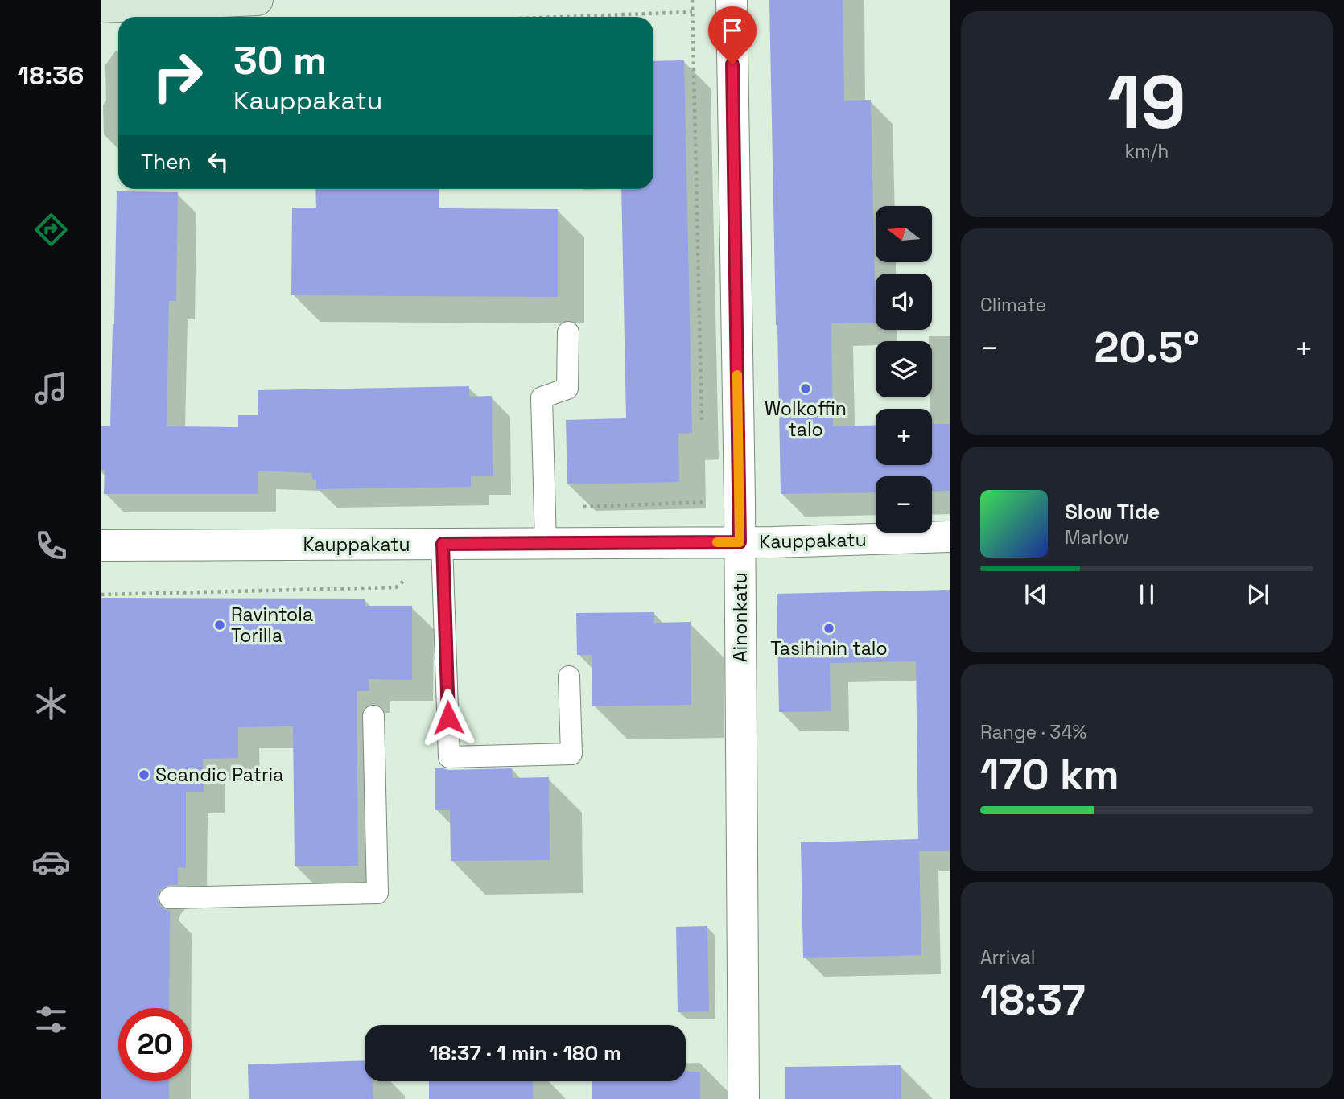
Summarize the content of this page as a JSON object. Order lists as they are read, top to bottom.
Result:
{
  "streets": {
    "street": ["Kauppakatu", "Ainonkatu"]
  },
  "crossings": [
    ["Kauppakatu", "Ainonkatu"]
  ],
  "places": [
    "Wolkoffin talo",
    "Ravintola Torilla",
    "Tasihinin talo",
    "Scandic Patria"
  ],
  "north": "left",
  "page": {
    "tabs": "18:36",
    "tile": [
      ["19", "km/h"],
      "Climate",
      ["Range · 34%", "170 km"],
      ["Arrival", "18:37"]
    ],
    "turn": ["30 m", "Kauppakatu"],
    "then": "Then",
    "map_buttons": ["+", "−"],
    "heat": ["−", "20.5°", "+"],
    "song": ["Slow Tide", "Marlow"],
    "limit": "20",
    "trip": "18:37 · 1 min · 180 m"
  }
}
